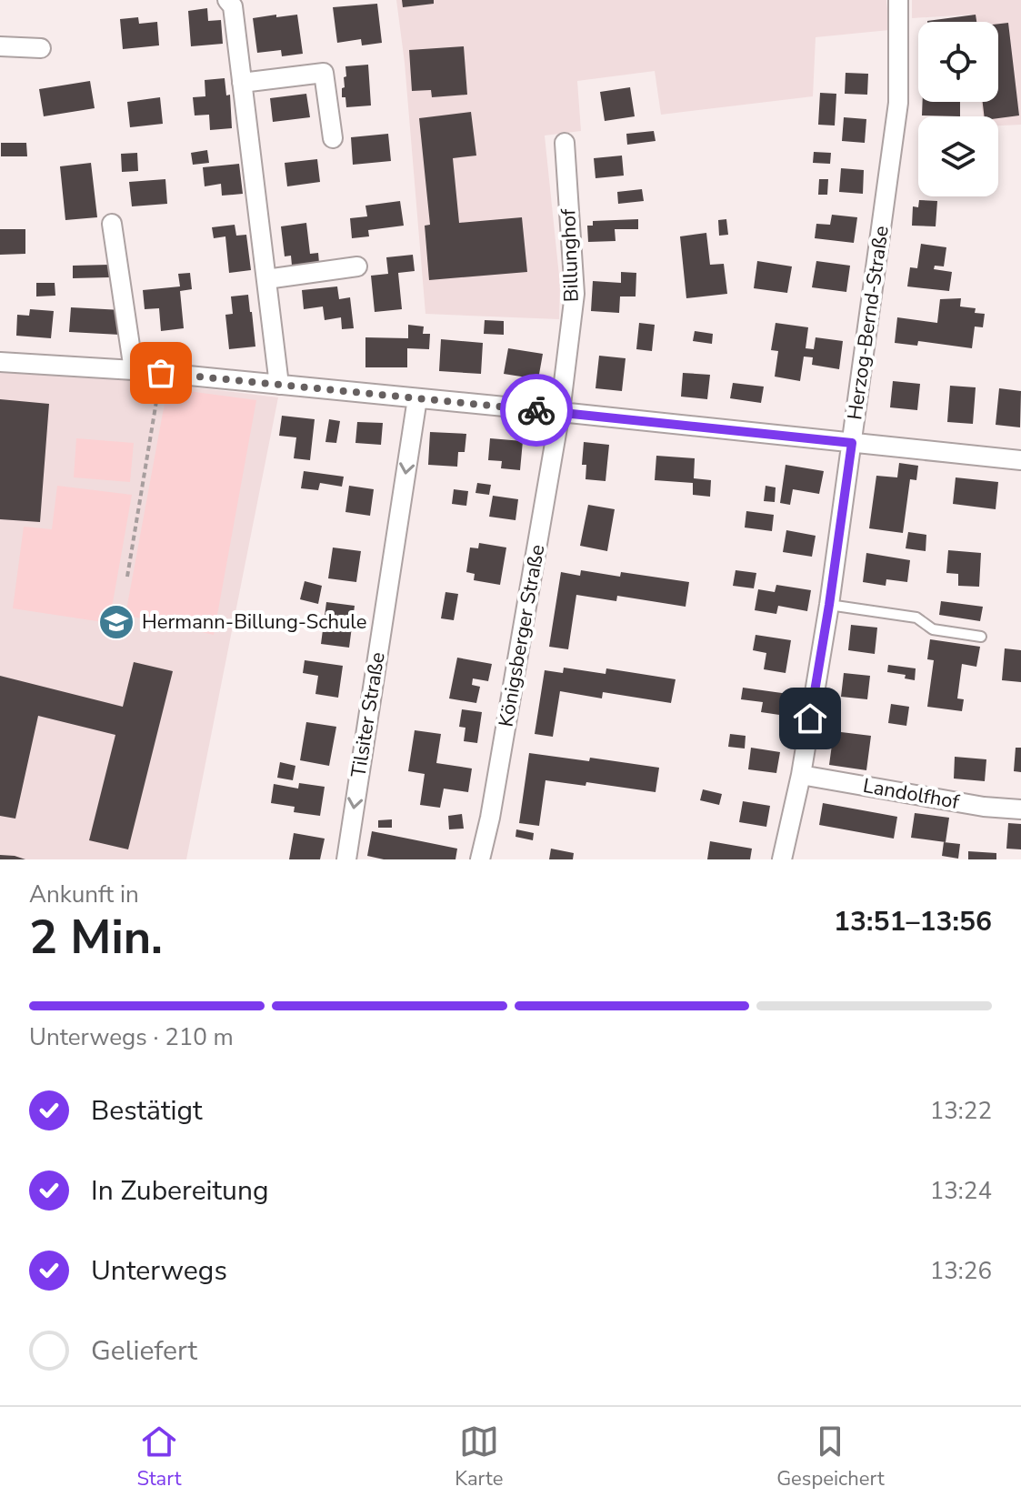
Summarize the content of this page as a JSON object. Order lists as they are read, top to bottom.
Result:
{
  "streets": {
    "street": [
      "Billunghof",
      "Herzog-Bernd-Straße",
      "Königsberger Straße",
      "Tilsiter Straße",
      "Landolfhof"
    ]
  },
  "crossings": [
    ["Billunghof", "Königsberger Straße"],
    ["Herzog-Bernd-Straße", "Landolfhof"]
  ],
  "one_way": ["Tilsiter Straße"],
  "places": {
    "school or university": ["Hermann-Billung-Schule"]
  },
  "page": {
    "heading": ["2 Min.", "Ankunft in", "13:51–13:56"],
    "bar": "Unterwegs · 210 m",
    "list": [
      ["Bestätigt", "13:22"],
      ["In Zubereitung", "13:24"],
      ["Unterwegs", "13:26"],
      "Geliefert"
    ],
    "tabs": ["Start", "Karte", "Gespeichert"]
  }
}
